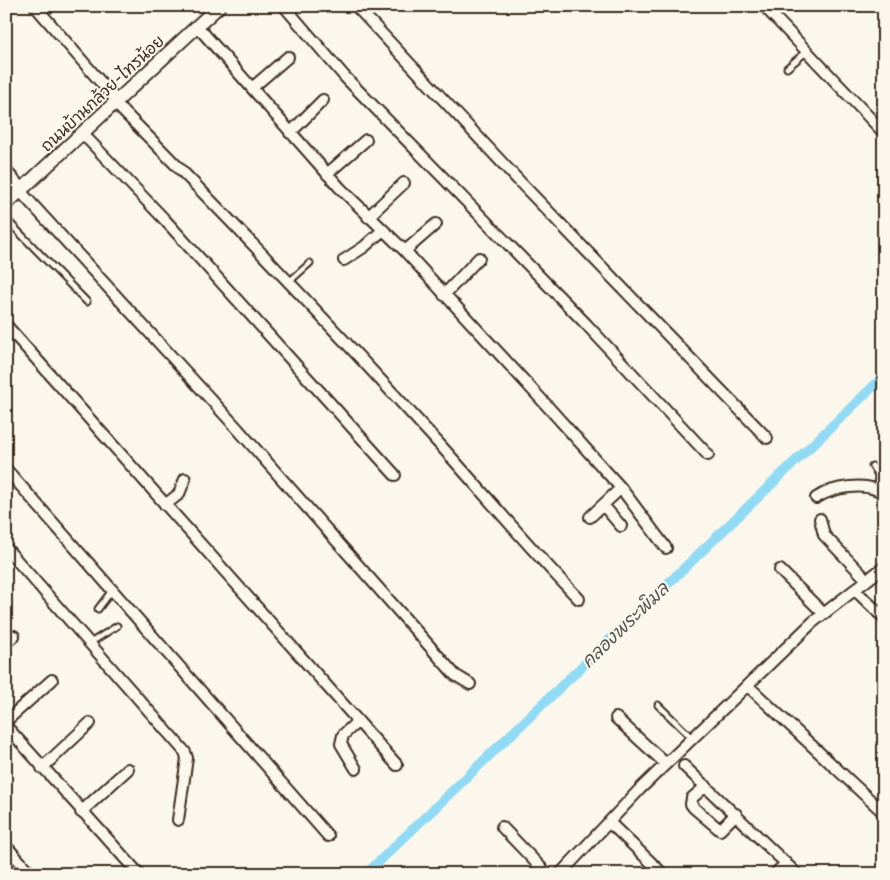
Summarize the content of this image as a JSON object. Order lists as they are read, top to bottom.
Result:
{
  "streets": {
    "street": ["ถนนบ้านกล้วย-ไทรน้อย"]
  },
  "water": ["คลองพระพิมล"]
}
